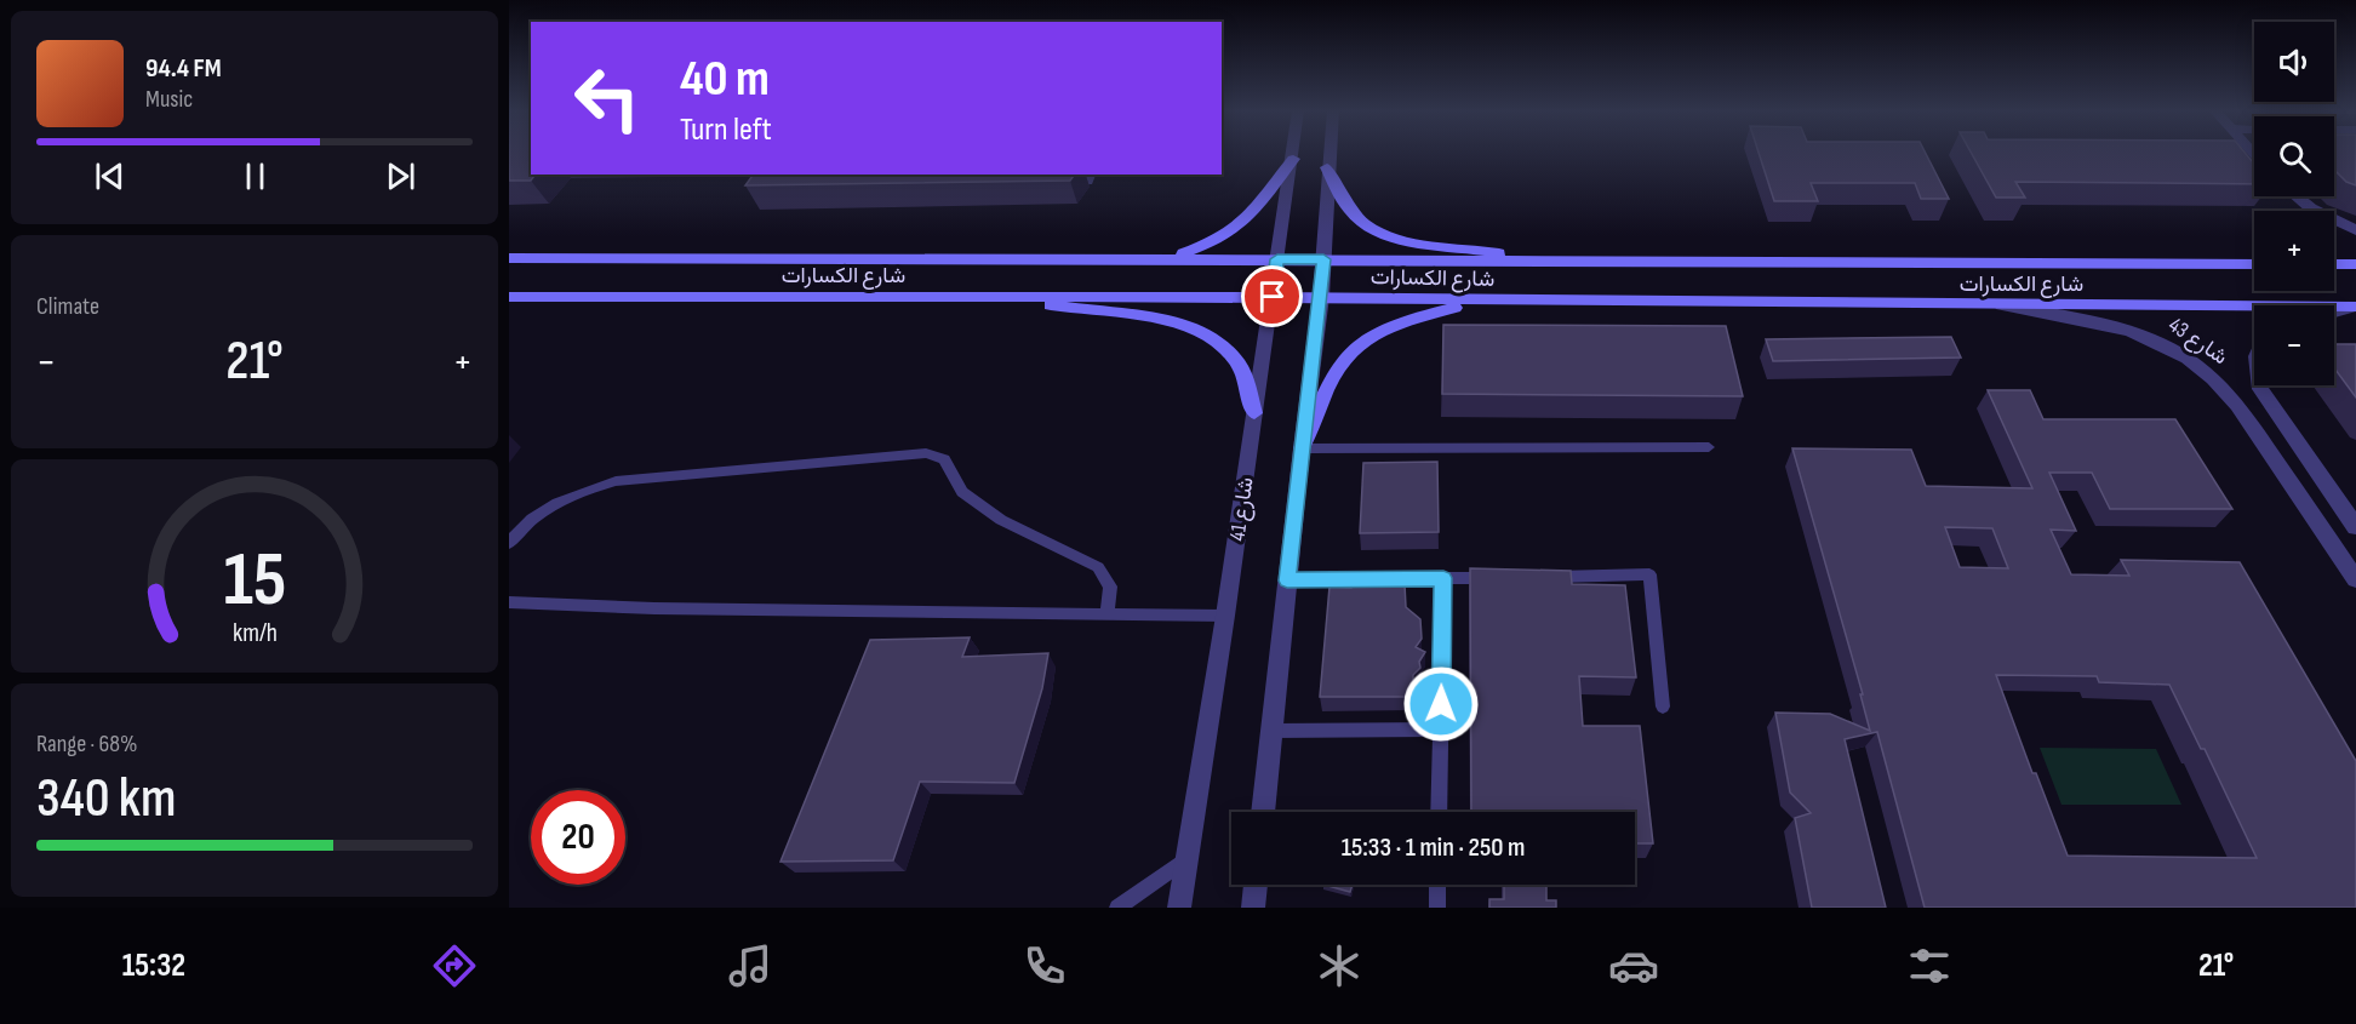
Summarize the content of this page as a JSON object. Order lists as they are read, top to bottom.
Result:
{
  "streets": {
    "street": ["شارع الكسارات", "شارع 43", "شارع 41"]
  },
  "crossings": [
    ["شارع الكسارات", "شارع 43"],
    ["شارع الكسارات", "شارع 41"]
  ],
  "page": {
    "map_buttons": ["+", "−"],
    "turn": ["40 m", "Turn left"],
    "song": ["94.4 FM", "Music"],
    "tile": [
      "Climate",
      ["Range · 68%", "340 km"]
    ],
    "heat": ["−", "21°", "+"],
    "limit": "20",
    "trip": "15:33 · 1 min · 250 m",
    "tabs": ["15:32", "21°"],
    "gauge": ["15", "km/h"]
  }
}
